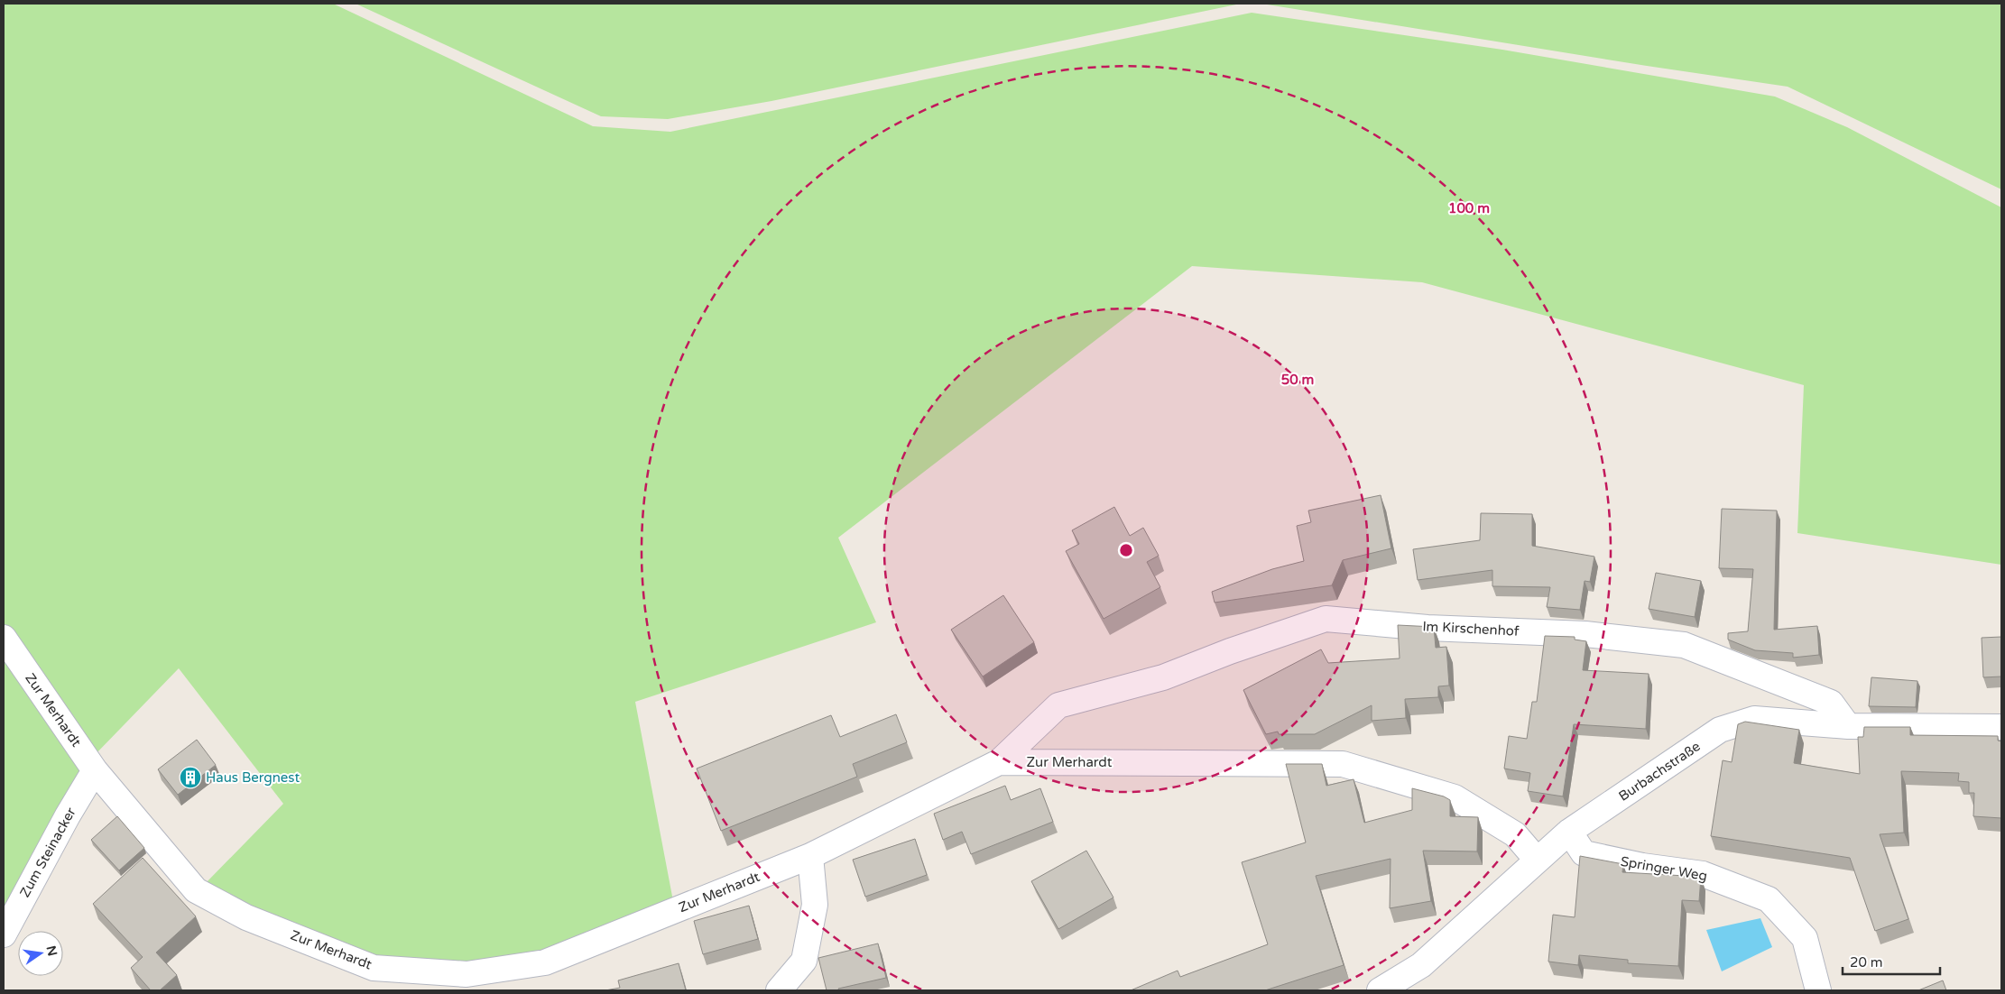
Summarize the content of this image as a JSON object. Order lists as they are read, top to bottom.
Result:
{
  "streets": {
    "street": [
      "Im Kirschenhof",
      "Zur Merhardt",
      "Burbachstraße",
      "Zum Steinacker",
      "Springer Weg"
    ]
  },
  "crossings": [
    ["Im Kirschenhof", "Zur Merhardt"],
    ["Im Kirschenhof", "Burbachstraße"],
    ["Zur Merhardt", "Burbachstraße"],
    ["Zur Merhardt", "Zum Steinacker"],
    ["Burbachstraße", "Springer Weg"]
  ],
  "places": {
    "building": ["Haus Bergnest"]
  },
  "scale_bar": "20 m",
  "north": "right",
  "rings": ["100 m", "50 m"]
}
